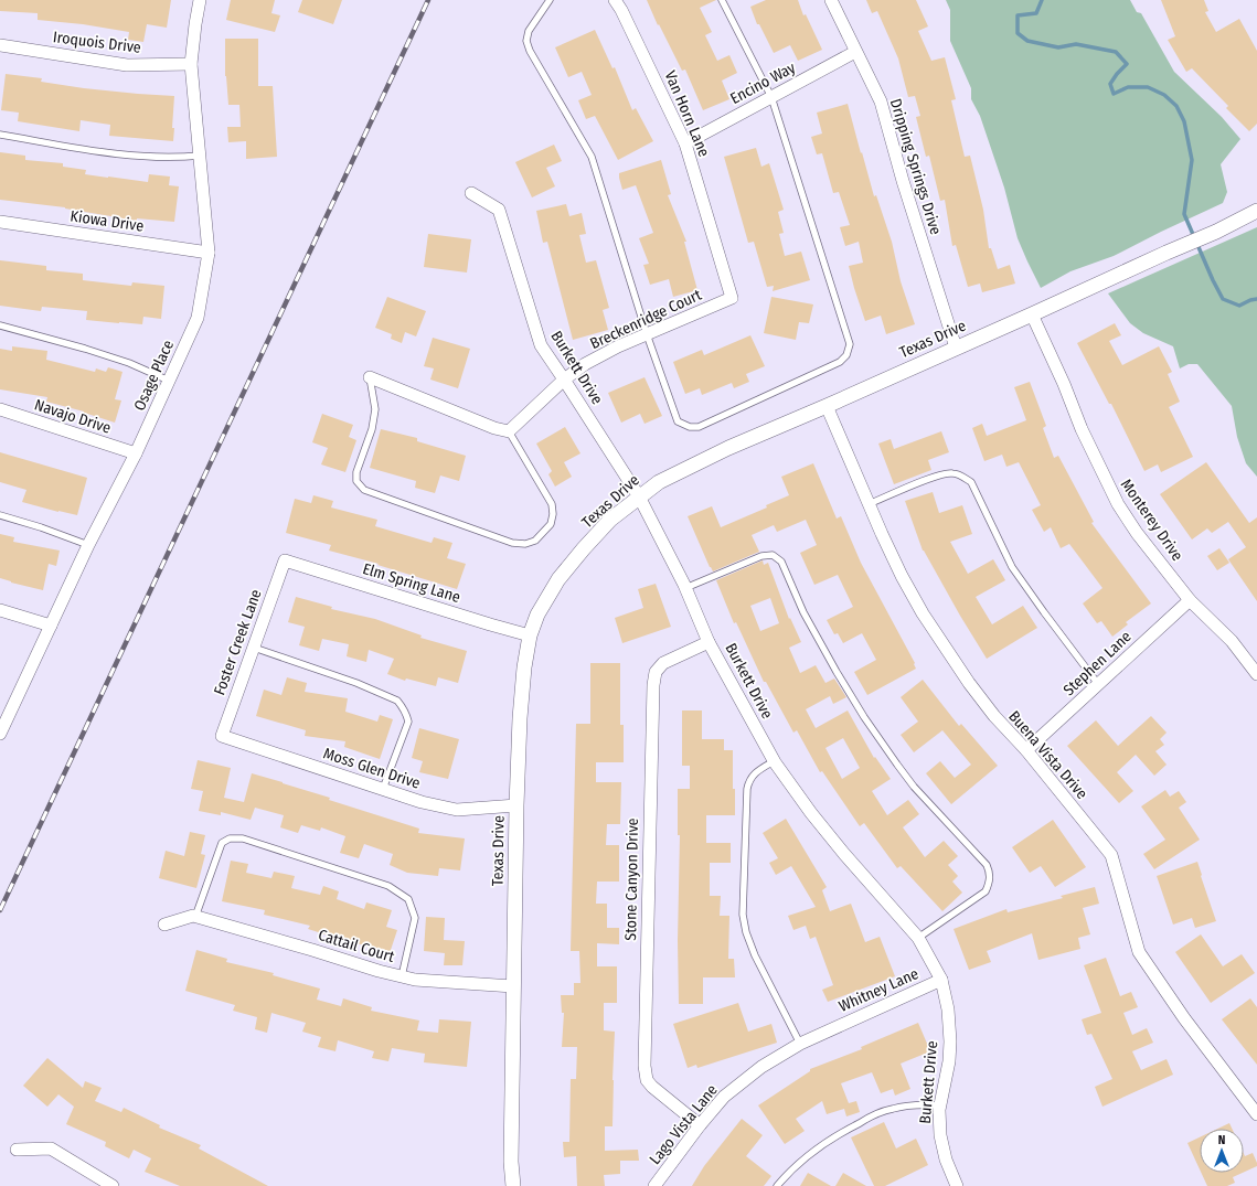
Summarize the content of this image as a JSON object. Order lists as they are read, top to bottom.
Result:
{
  "streets": {
    "street": [
      "Iroquois Drive",
      "Encino Way",
      "Van Horn Lane",
      "Dripping Springs Drive",
      "Kiowa Drive",
      "Breckenridge Court",
      "Texas Drive",
      "Burkett Drive",
      "Osage Place",
      "Navajo Drive",
      "Monterey Drive",
      "Elm Spring Lane",
      "Foster Creek Lane",
      "Stephen Lane",
      "Buena Vista Drive",
      "Moss Glen Drive",
      "Stone Canyon Drive",
      "Cattail Court",
      "Whitney Lane",
      "Lago Vista Lane"
    ]
  },
  "crossings": [
    ["Iroquois Drive", "Osage Place"],
    ["Encino Way", "Van Horn Lane"],
    ["Encino Way", "Dripping Springs Drive"],
    ["Van Horn Lane", "Breckenridge Court"],
    ["Dripping Springs Drive", "Texas Drive"],
    ["Kiowa Drive", "Osage Place"],
    ["Breckenridge Court", "Burkett Drive"],
    ["Texas Drive", "Burkett Drive"],
    ["Texas Drive", "Monterey Drive"],
    ["Texas Drive", "Elm Spring Lane"],
    ["Texas Drive", "Buena Vista Drive"],
    ["Texas Drive", "Moss Glen Drive"],
    ["Texas Drive", "Cattail Court"],
    ["Burkett Drive", "Stone Canyon Drive"],
    ["Burkett Drive", "Whitney Lane"],
    ["Osage Place", "Navajo Drive"],
    ["Monterey Drive", "Stephen Lane"],
    ["Elm Spring Lane", "Foster Creek Lane"],
    ["Foster Creek Lane", "Moss Glen Drive"],
    ["Stephen Lane", "Buena Vista Drive"],
    ["Stone Canyon Drive", "Lago Vista Lane"],
    ["Whitney Lane", "Lago Vista Lane"]
  ],
  "north": "top"
}
